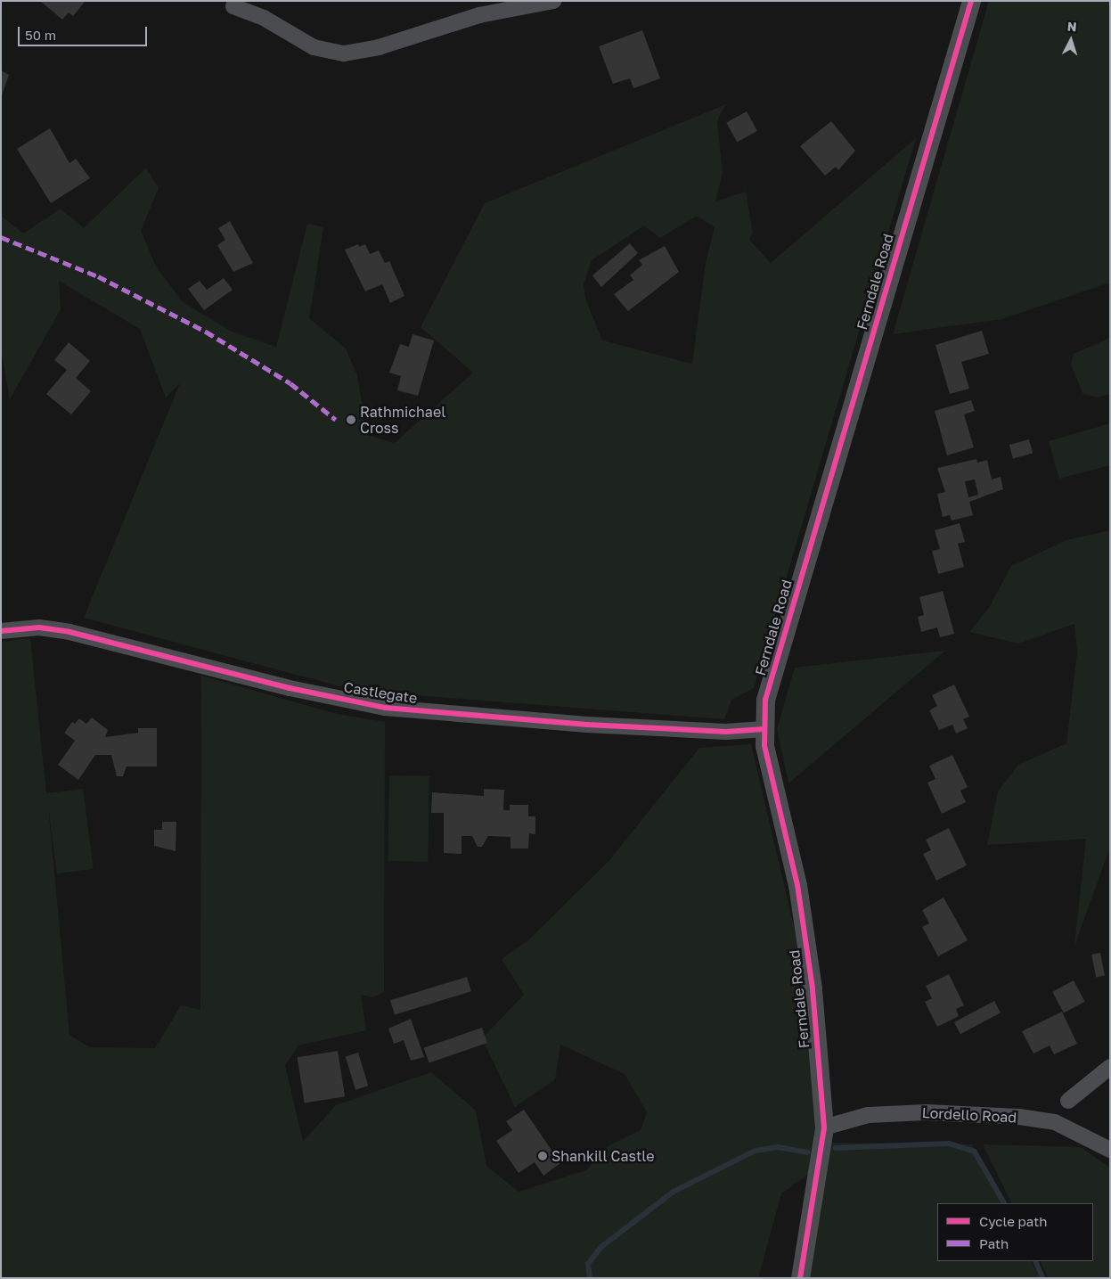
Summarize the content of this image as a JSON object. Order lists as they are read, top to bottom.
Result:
{
  "streets": {
    "street": ["Ferndale Road", "Castlegate", "Lordello Road"]
  },
  "crossings": [
    ["Ferndale Road", "Castlegate"],
    ["Ferndale Road", "Lordello Road"]
  ],
  "places": ["Rathmichael Cross", "Shankill Castle"],
  "legend": ["Cycle path", "Path"],
  "scale_bar": "50 m",
  "north": "top"
}
